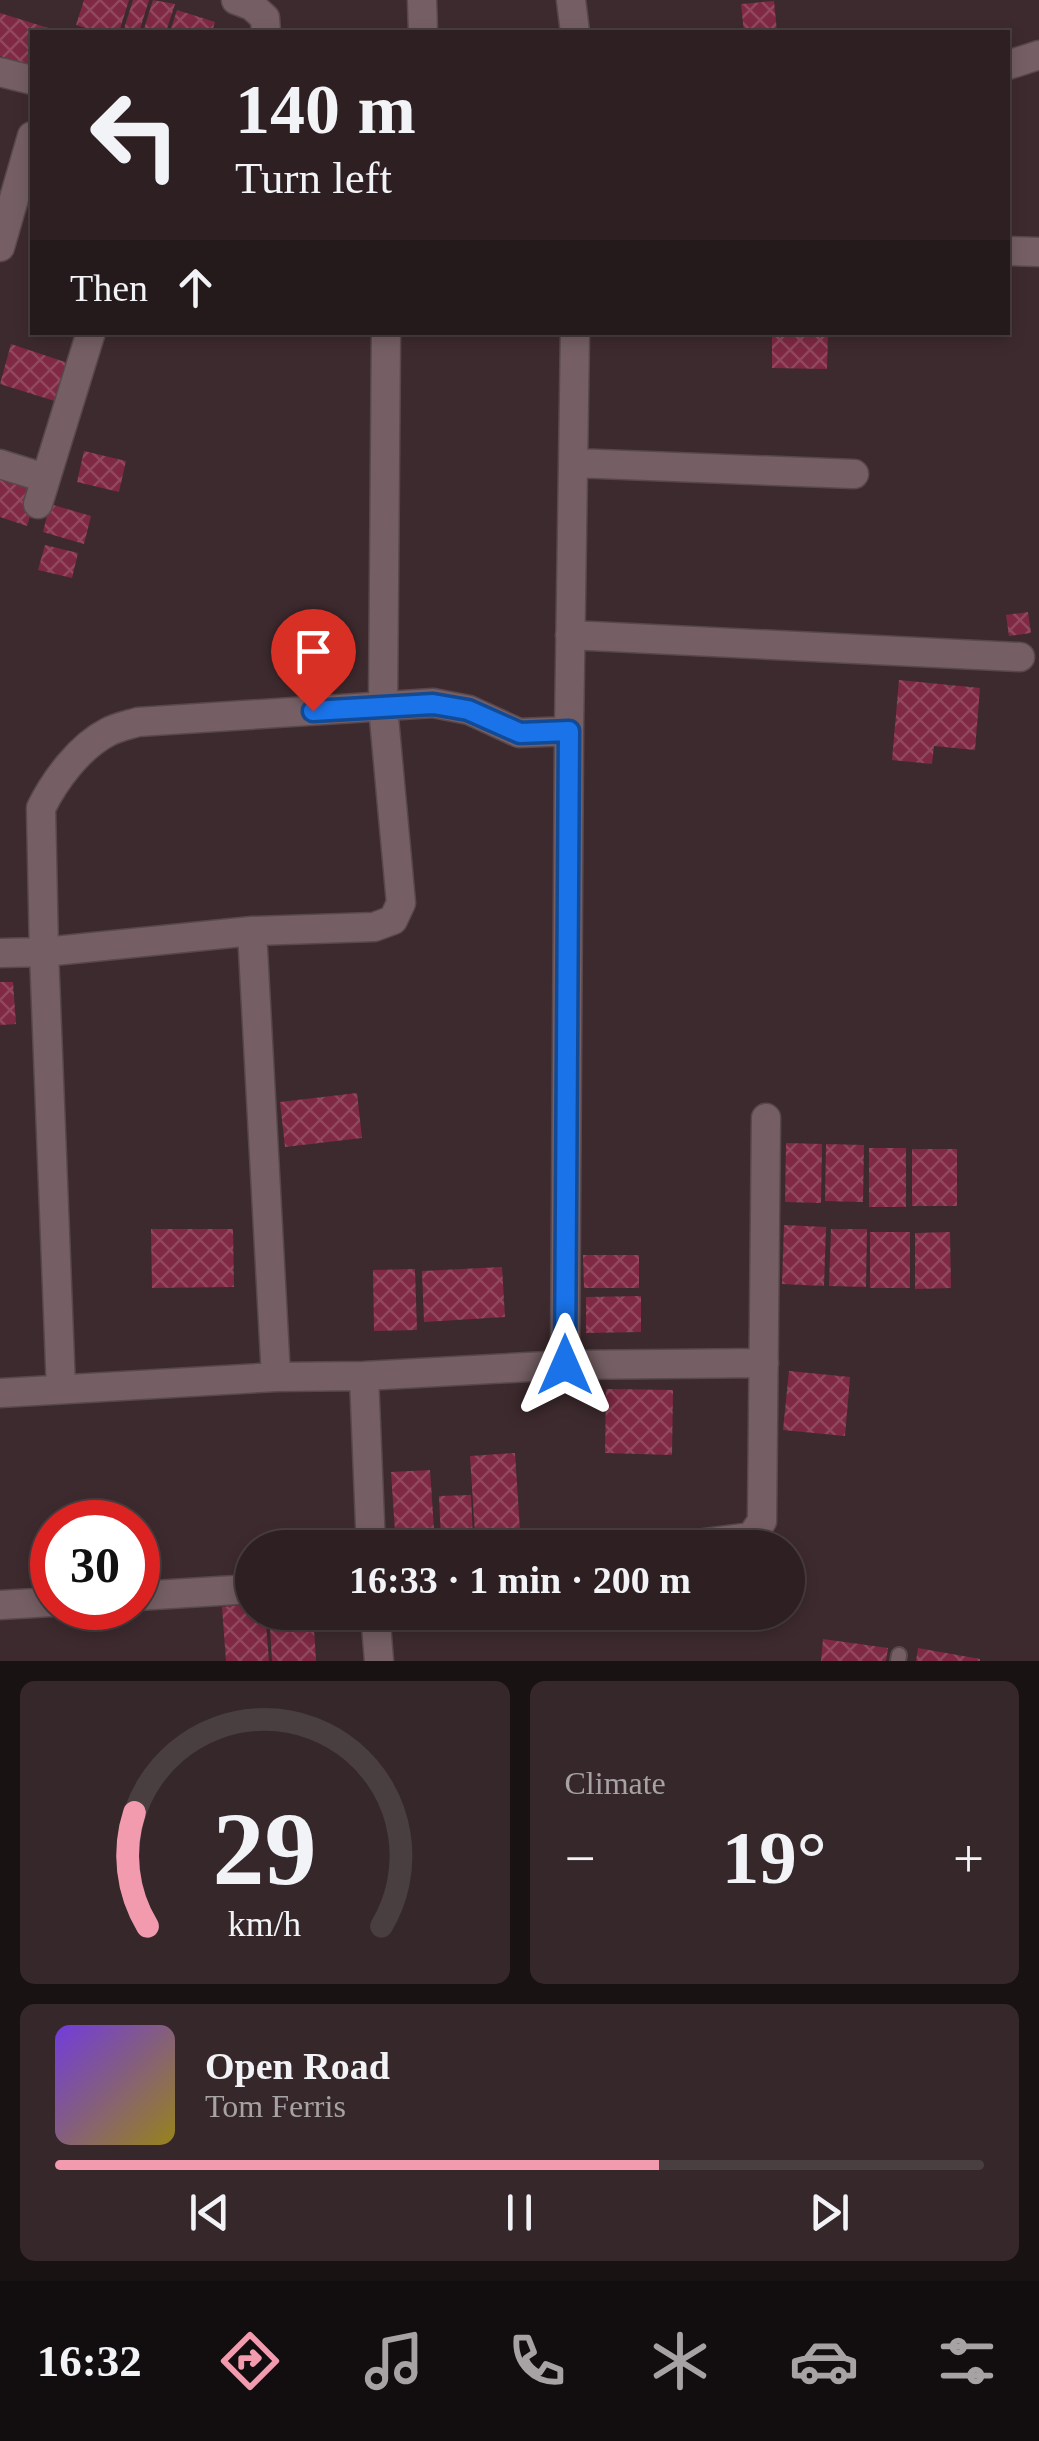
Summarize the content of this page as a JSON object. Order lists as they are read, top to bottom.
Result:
{
  "page": {
    "turn": ["140 m", "Turn left"],
    "then": "Then",
    "limit": "30",
    "trip": "16:33 · 1 min · 200 m",
    "tile": "Climate",
    "heat": ["−", "19°", "+"],
    "song": ["Open Road", "Tom Ferris"],
    "tabs": "16:32",
    "gauge": ["29", "km/h"]
  }
}
